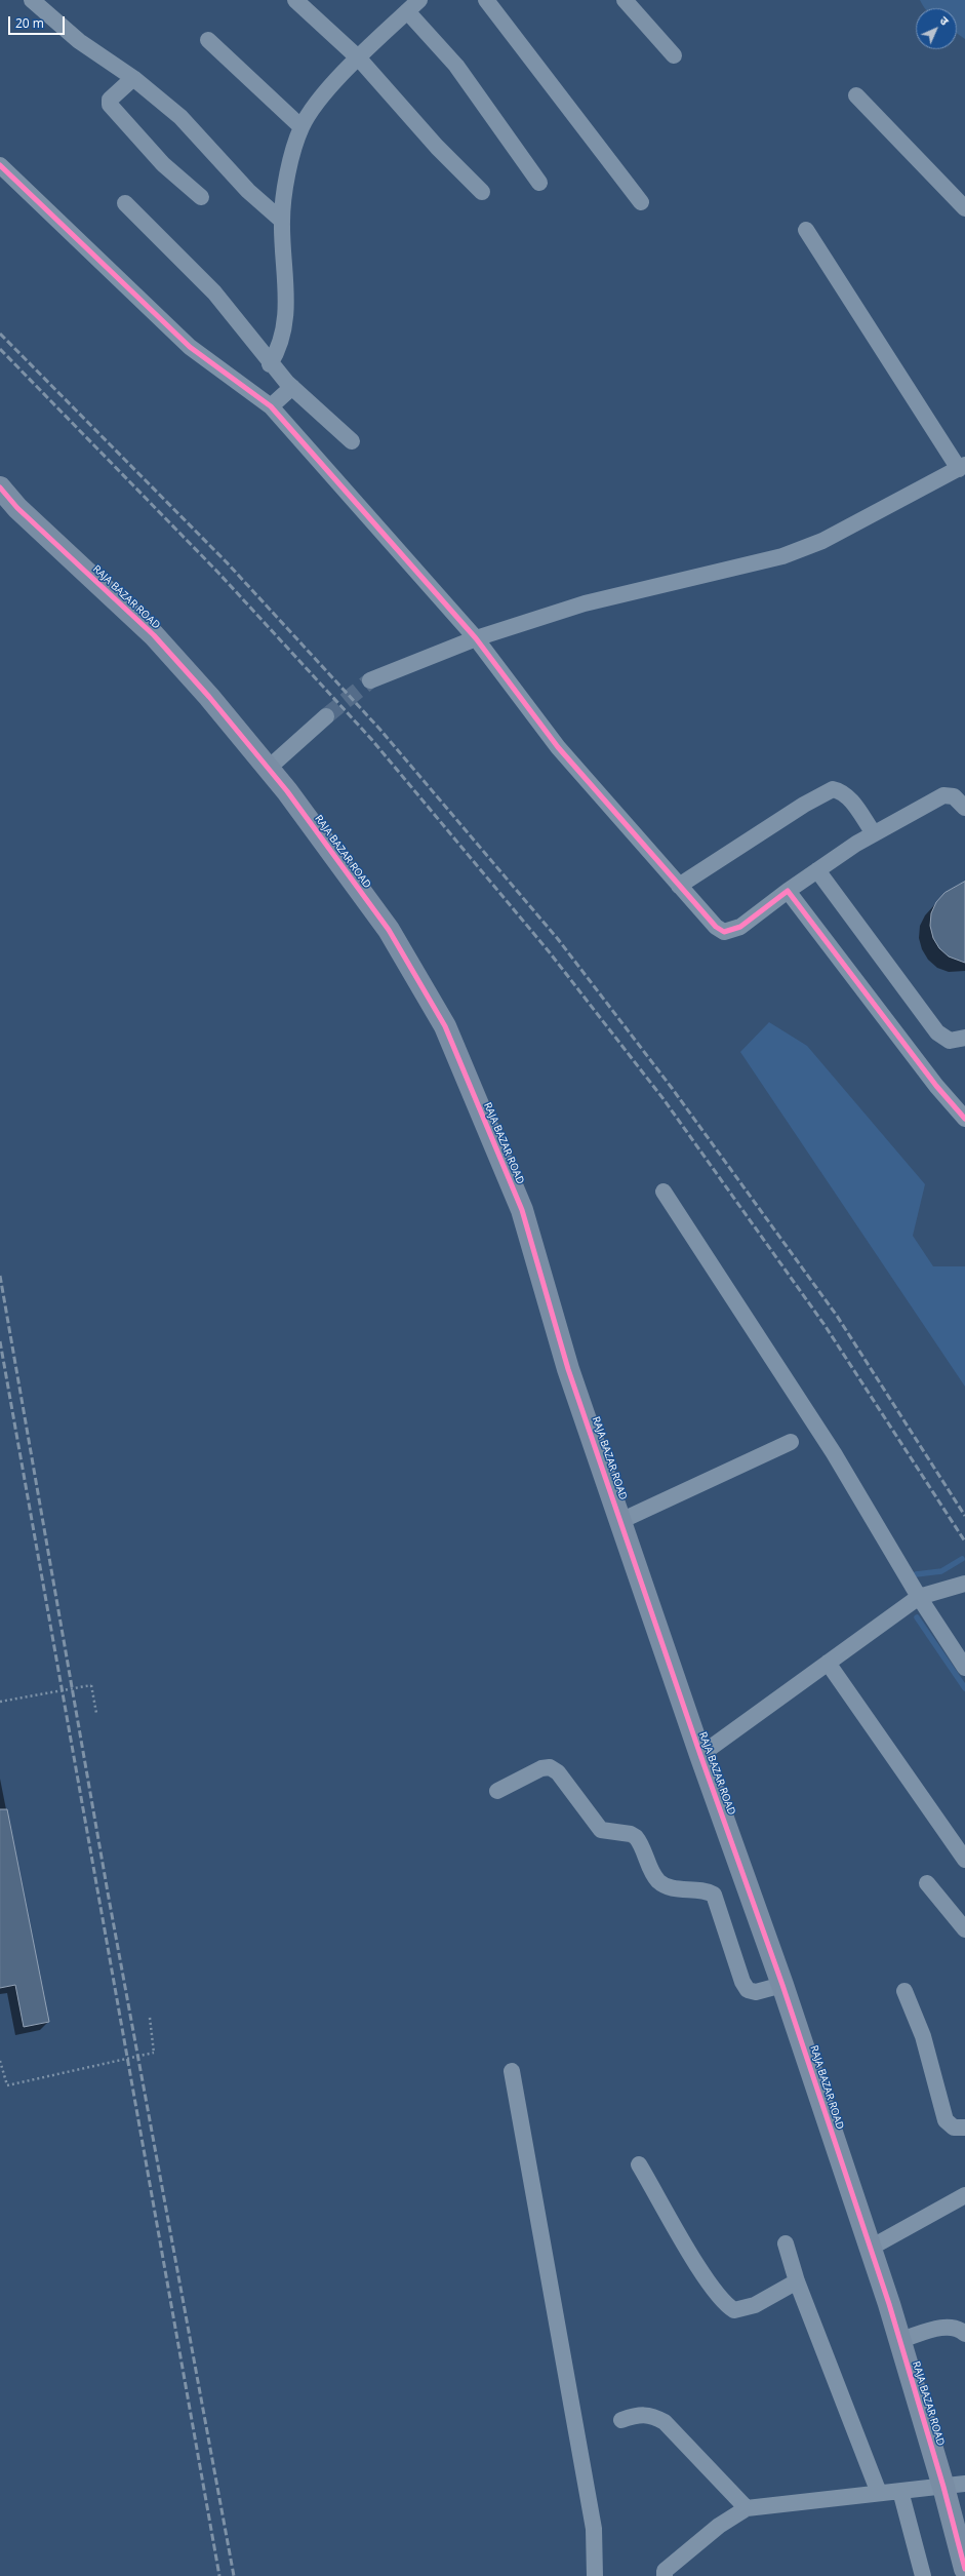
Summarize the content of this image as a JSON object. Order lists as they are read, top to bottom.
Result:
{
  "streets": {
    "street": ["RAJA BAZAR ROAD"]
  },
  "scale_bar": "20 m",
  "north": "top right"
}
